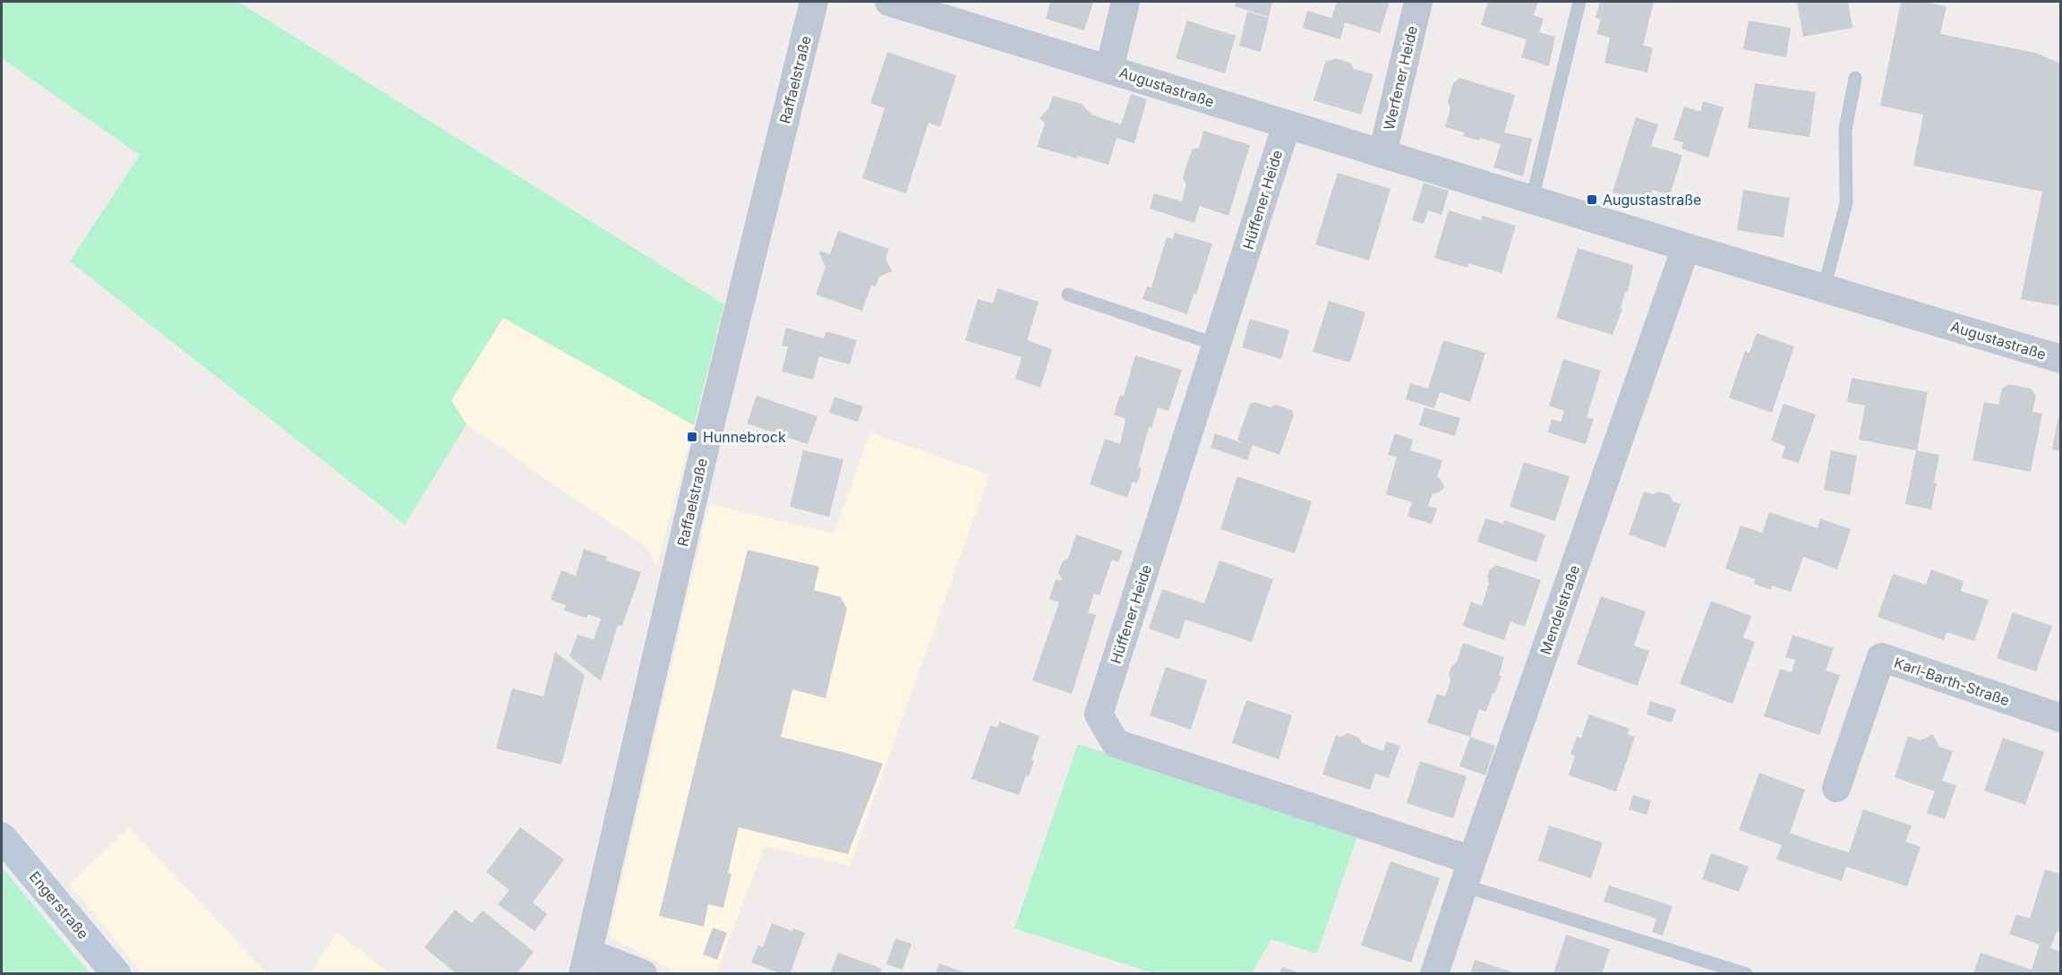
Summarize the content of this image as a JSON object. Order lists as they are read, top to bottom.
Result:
{
  "streets": {
    "main road": ["Engerstraße"],
    "street": [
      "Werfener Heide",
      "Raffaelstraße",
      "Augustastraße",
      "Hüffener Heide",
      "Mendelstraße",
      "Karl-Barth-Straße"
    ]
  },
  "crossings": [
    ["Werfener Heide", "Augustastraße"],
    ["Augustastraße", "Hüffener Heide"],
    ["Augustastraße", "Mendelstraße"],
    ["Hüffener Heide", "Mendelstraße"]
  ],
  "places": {
    "transit": ["Augustastraße", "Hunnebrock"]
  }
}
